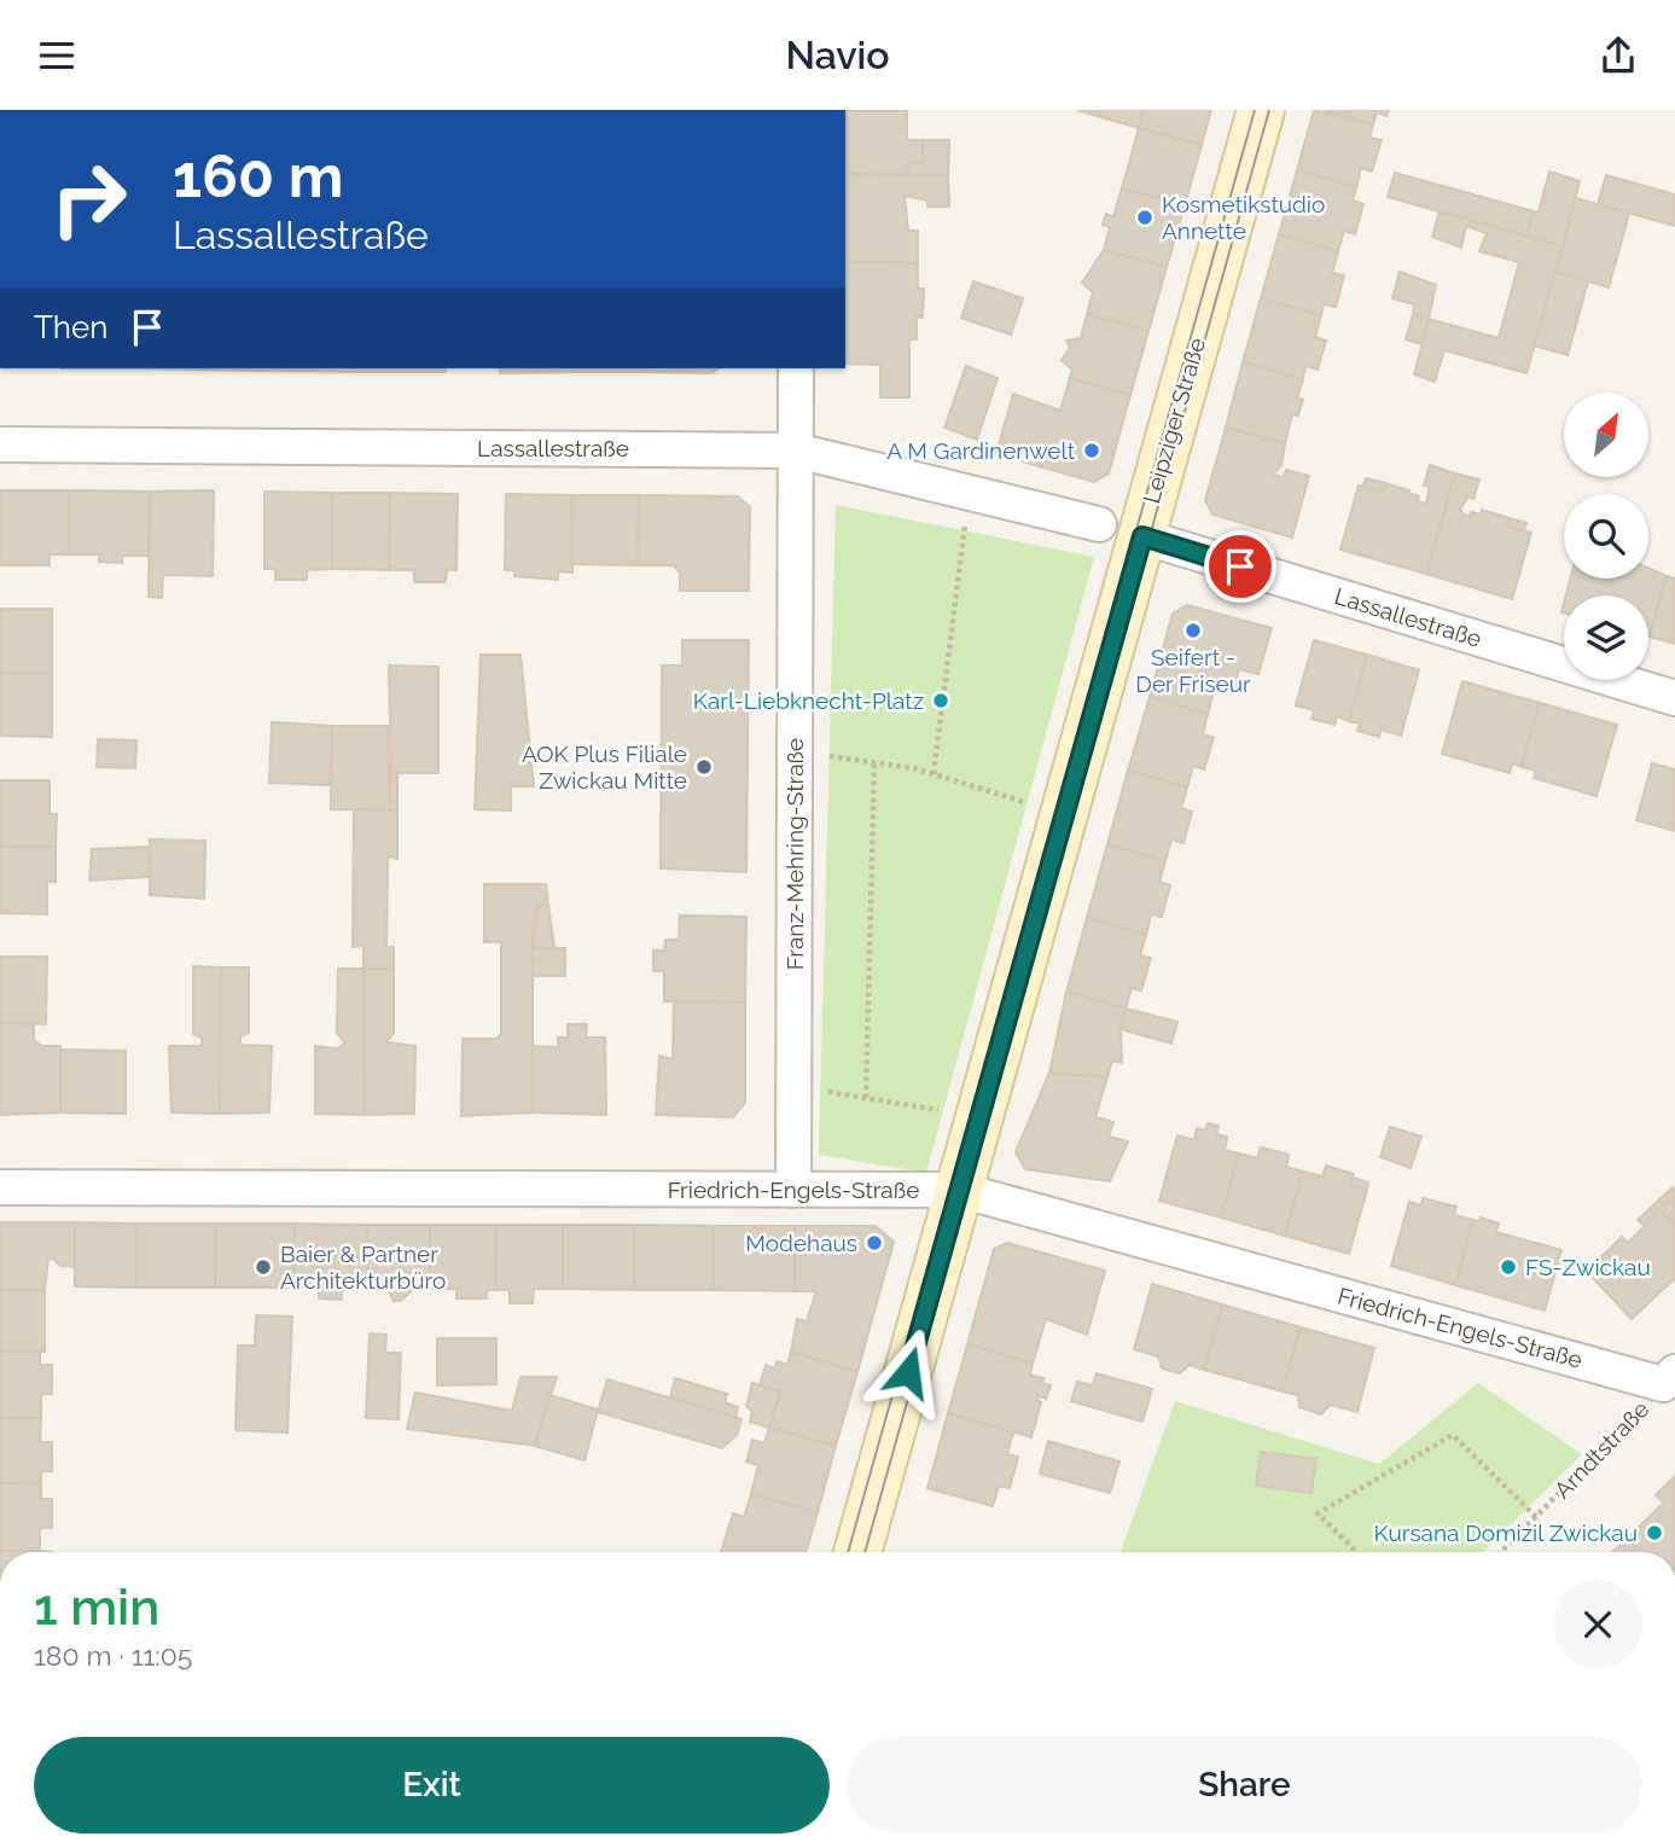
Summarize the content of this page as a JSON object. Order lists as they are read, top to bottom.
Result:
{
  "streets": {
    "street": [
      "Leipziger Straße",
      "Lassallestraße",
      "Franz-Mehring-Straße",
      "Friedrich-Engels-Straße"
    ],
    "path": ["Arndtstraße"]
  },
  "crossings": [
    ["Leipziger Straße", "Lassallestraße"],
    ["Leipziger Straße", "Friedrich-Engels-Straße"],
    ["Lassallestraße", "Franz-Mehring-Straße"],
    ["Franz-Mehring-Straße", "Friedrich-Engels-Straße"],
    ["Friedrich-Engels-Straße", "Arndtstraße"]
  ],
  "places": [
    "Kosmetikstudio Annette",
    "A M Gardinenwelt",
    "Seifert - Der Friseur",
    "Karl-Liebknecht-Platz",
    "AOK Plus Filiale Zwickau Mitte",
    "Modehaus",
    "Baier & Partner Architekturbüro",
    "FS-Zwickau",
    "Kursana Domizil Zwickau"
  ],
  "north": "top right",
  "page": {
    "header": "Navio",
    "turn": ["160 m", "Lassallestraße"],
    "then": "Then",
    "heading": ["1 min", "180 m · 11:05"],
    "buttons": ["Exit", "Share"]
  }
}
